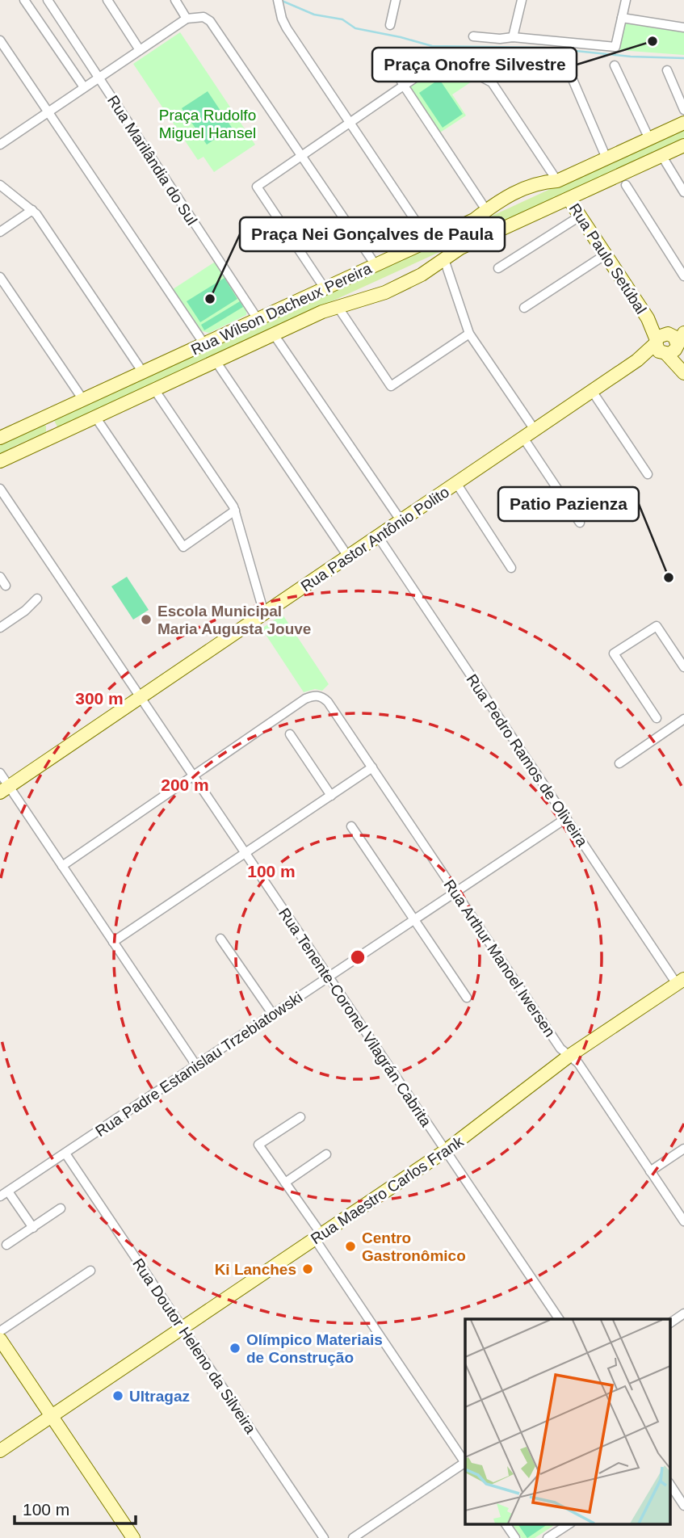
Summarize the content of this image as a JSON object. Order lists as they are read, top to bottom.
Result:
{
  "streets": {
    "main road": [
      "Rua Paulo Setúbal",
      "Rua Wilson Dacheux Pereira",
      "Rua Pastor Antônio Polito",
      "Rua Maestro Carlos Frank"
    ],
    "street": [
      "Rua Marilândia do Sul",
      "Rua Pedro Ramos de Oliveira",
      "Rua Arthur Manoel Iwersen",
      "Rua Tenente-Coronel Vilagrán Cabrita",
      "Rua Padre Estanislau Trzebiatowski",
      "Rua Doutor Heleno da Silveira"
    ]
  },
  "crossings": [
    ["Rua Marilândia do Sul", "Rua Wilson Dacheux Pereira"],
    ["Rua Paulo Setúbal", "Rua Wilson Dacheux Pereira"],
    ["Rua Paulo Setúbal", "Rua Pastor Antônio Polito"],
    ["Rua Pastor Antônio Polito", "Rua Pedro Ramos de Oliveira"],
    ["Rua Pastor Antônio Polito", "Rua Tenente-Coronel Vilagrán Cabrita"],
    ["Rua Pedro Ramos de Oliveira", "Rua Padre Estanislau Trzebiatowski"],
    ["Rua Pedro Ramos de Oliveira", "Rua Maestro Carlos Frank"],
    ["Rua Arthur Manoel Iwersen", "Rua Tenente-Coronel Vilagrán Cabrita"],
    ["Rua Arthur Manoel Iwersen", "Rua Padre Estanislau Trzebiatowski"],
    ["Rua Arthur Manoel Iwersen", "Rua Maestro Carlos Frank"],
    ["Rua Tenente-Coronel Vilagrán Cabrita", "Rua Padre Estanislau Trzebiatowski"],
    ["Rua Tenente-Coronel Vilagrán Cabrita", "Rua Maestro Carlos Frank"],
    ["Rua Padre Estanislau Trzebiatowski", "Rua Doutor Heleno da Silveira"],
    ["Rua Maestro Carlos Frank", "Rua Doutor Heleno da Silveira"]
  ],
  "parks": ["Praça Rudolfo Miguel Hansel"],
  "places": [
    "Praça Onofre Silvestre",
    "Praça Nei Gonçalves de Paula",
    "Patio Pazienza",
    "Escola Municipal Maria Augusta Jouve",
    "Centro Gastronômico",
    "Ki Lanches",
    "Olímpico Materiais de Construção",
    "Ultragaz"
  ],
  "scale_bar": "100 m",
  "rings": ["300 m", "200 m", "100 m"]
}
